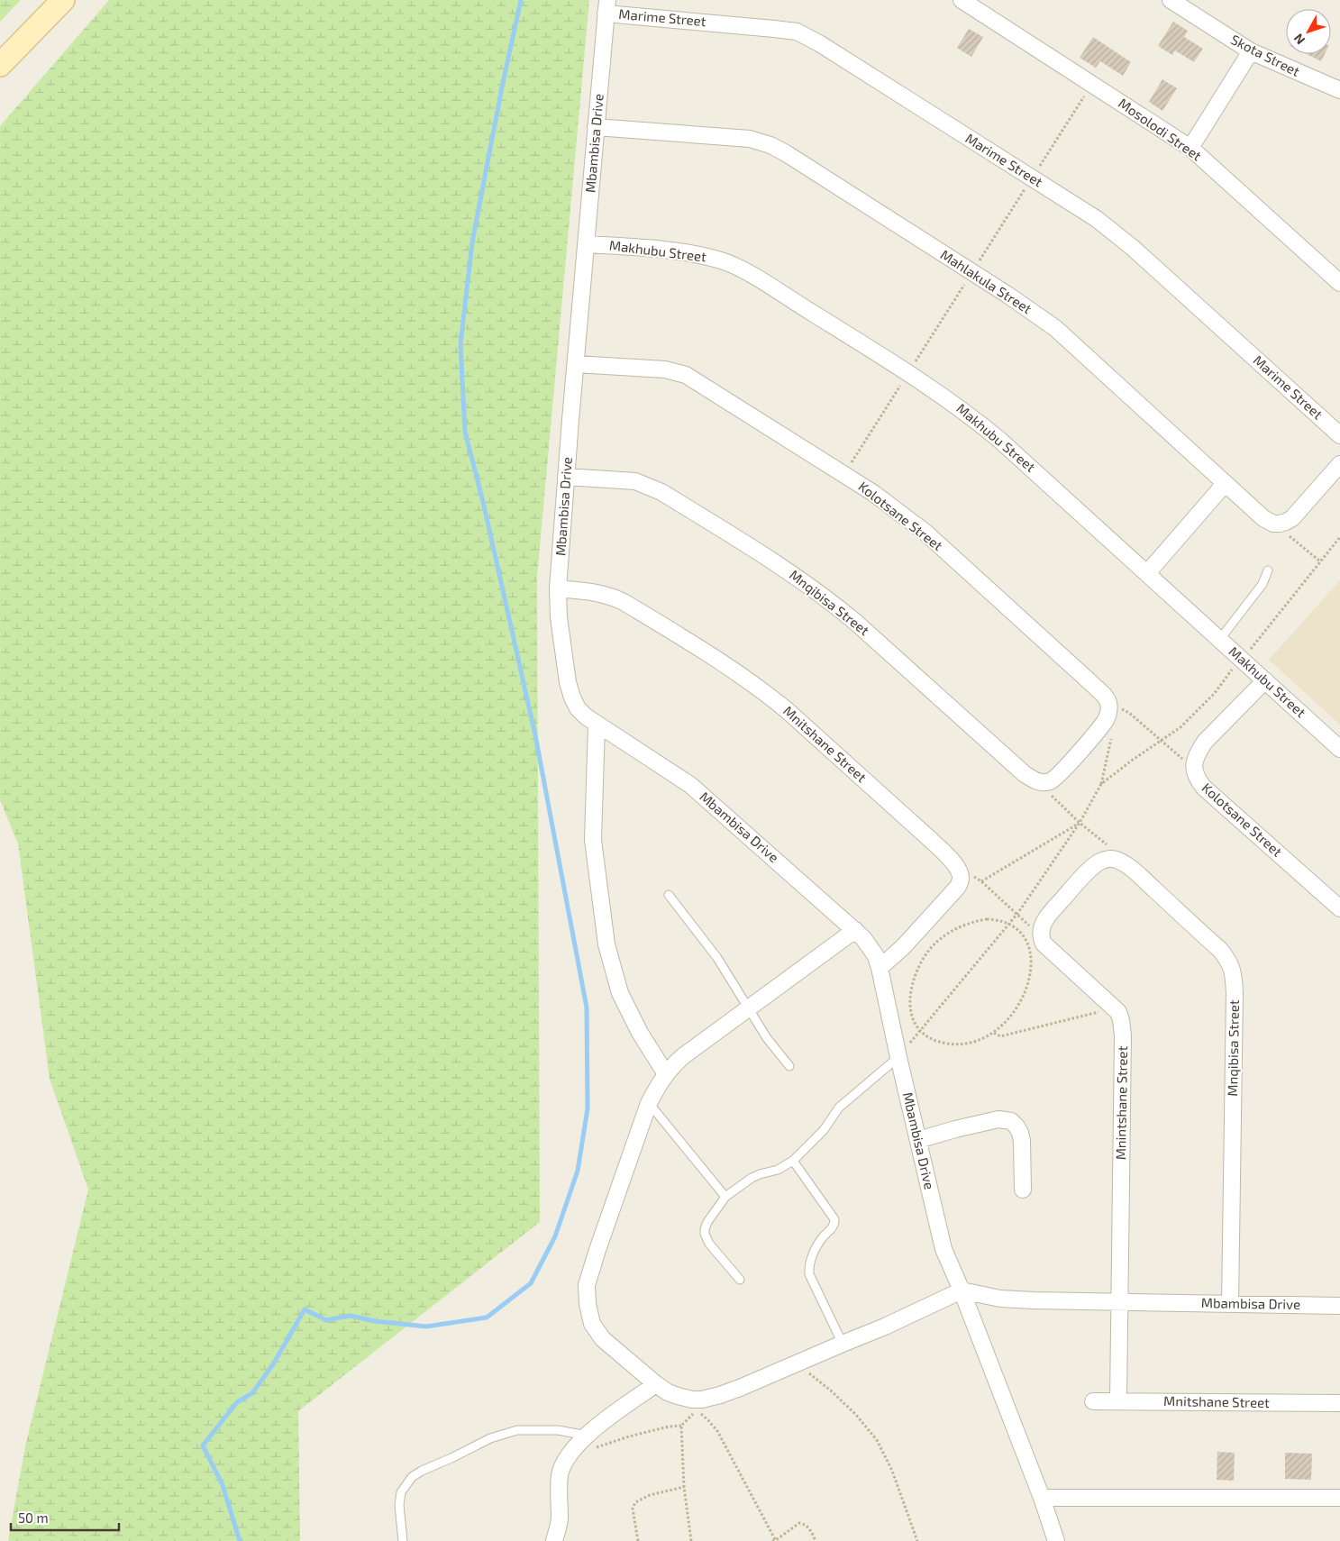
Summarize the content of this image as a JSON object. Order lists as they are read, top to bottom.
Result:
{
  "streets": {
    "street": [
      "Marime Street",
      "Skota Street",
      "Mosolodi Street",
      "Mbambisa Drive",
      "Makhubu Street",
      "Mahlakula Street",
      "Kolotsane Street",
      "Mnqibisa Street",
      "Mnitshane Street",
      "Mnintshane Street"
    ]
  },
  "crossings": [
    ["Marime Street", "Mbambisa Drive"],
    ["Mbambisa Drive", "Makhubu Street"],
    ["Mbambisa Drive", "Mahlakula Street"],
    ["Mbambisa Drive", "Kolotsane Street"],
    ["Mbambisa Drive", "Mnqibisa Street"],
    ["Mbambisa Drive", "Mnitshane Street"],
    ["Mbambisa Drive", "Mnintshane Street"],
    ["Mnitshane Street", "Mnintshane Street"]
  ],
  "scale_bar": "50 m",
  "north": "bottom left"
}
